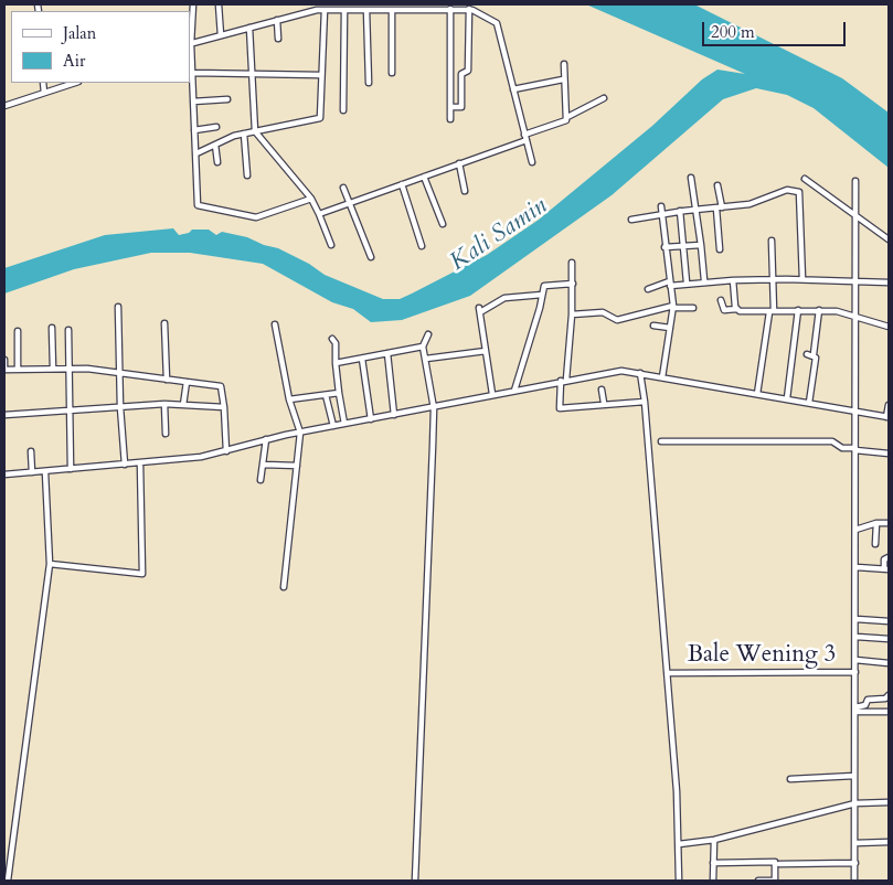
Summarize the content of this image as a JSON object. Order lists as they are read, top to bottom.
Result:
{
  "streets": {
    "street": ["Bale Wening 3"]
  },
  "water": ["Kali Samin"],
  "legend": ["Jalan", "Air"],
  "scale_bar": "200 m"
}
